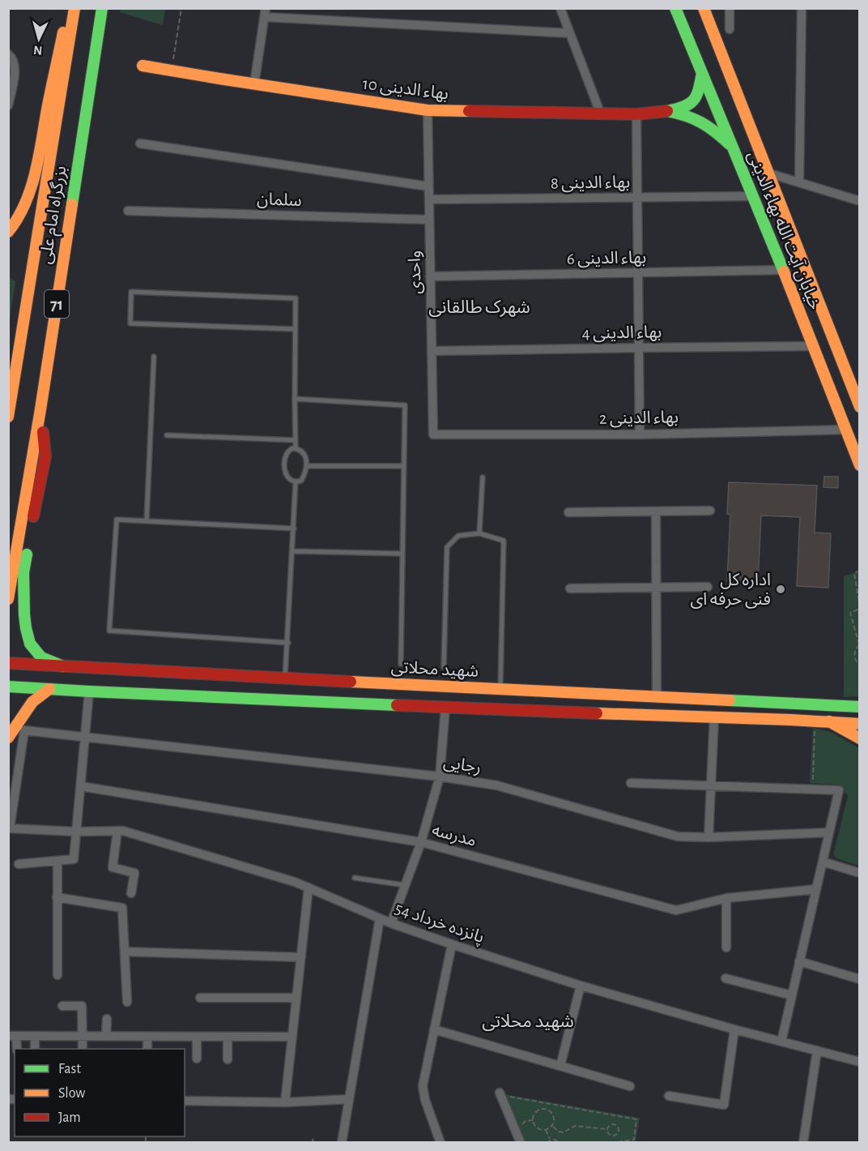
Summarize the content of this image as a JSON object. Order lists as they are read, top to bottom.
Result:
{
  "streets": {
    "main road": [
      "بهاء الدینی 10",
      "بزرگراه امام علی",
      "خیابان آیت الله بهاء الدینی",
      "71",
      "شهید محلاتی"
    ],
    "street": [
      "بهاء الدینی 8",
      "سلمان",
      "بهاء الدینی 6",
      "واحدی",
      "بهاء الدینی 4",
      "بهاء الدینی 2",
      "رجایی",
      "مدرسه",
      "پانزده خرداد 54"
    ]
  },
  "crossings": [
    ["بهاء الدینی 10", "واحدی"],
    ["بهاء الدینی 8", "خیابان آیت الله بهاء الدینی"],
    ["بهاء الدینی 8", "واحدی"],
    ["سلمان", "واحدی"],
    ["خیابان آیت الله بهاء الدینی", "بهاء الدینی 6"],
    ["خیابان آیت الله بهاء الدینی", "بهاء الدینی 4"],
    ["خیابان آیت الله بهاء الدینی", "بهاء الدینی 2"],
    ["بهاء الدینی 6", "واحدی"],
    ["واحدی", "بهاء الدینی 4"],
    ["واحدی", "بهاء الدینی 2"],
    ["رجایی", "پانزده خرداد 54"]
  ],
  "districts": ["شهرک طالقانی", "شهید محلاتی"],
  "places": ["اداره کل فنی حرفه ای"],
  "legend": ["Fast", "Slow", "Jam"],
  "north": "bottom"
}
